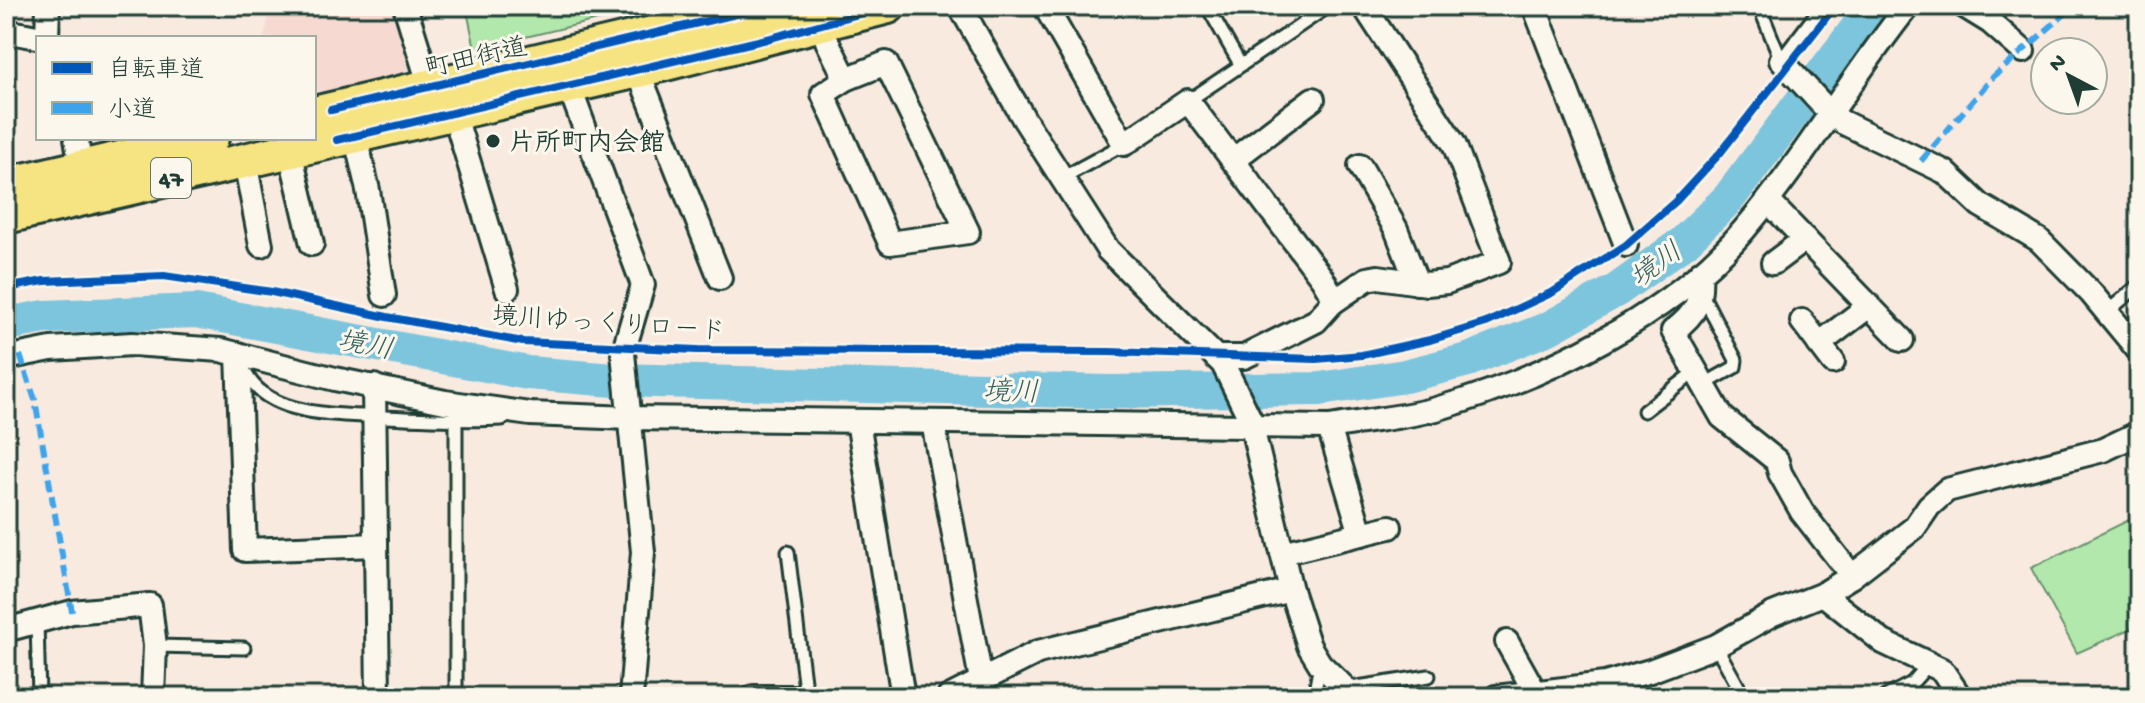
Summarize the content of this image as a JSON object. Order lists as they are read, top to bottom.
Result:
{
  "streets": {
    "main road": ["町田街道", "47"],
    "cycle path": ["境川ゆっくりロード"]
  },
  "water": ["境川"],
  "places": ["片所町内会館"],
  "legend": ["自転車道", "小道"],
  "north": "top left"
}
